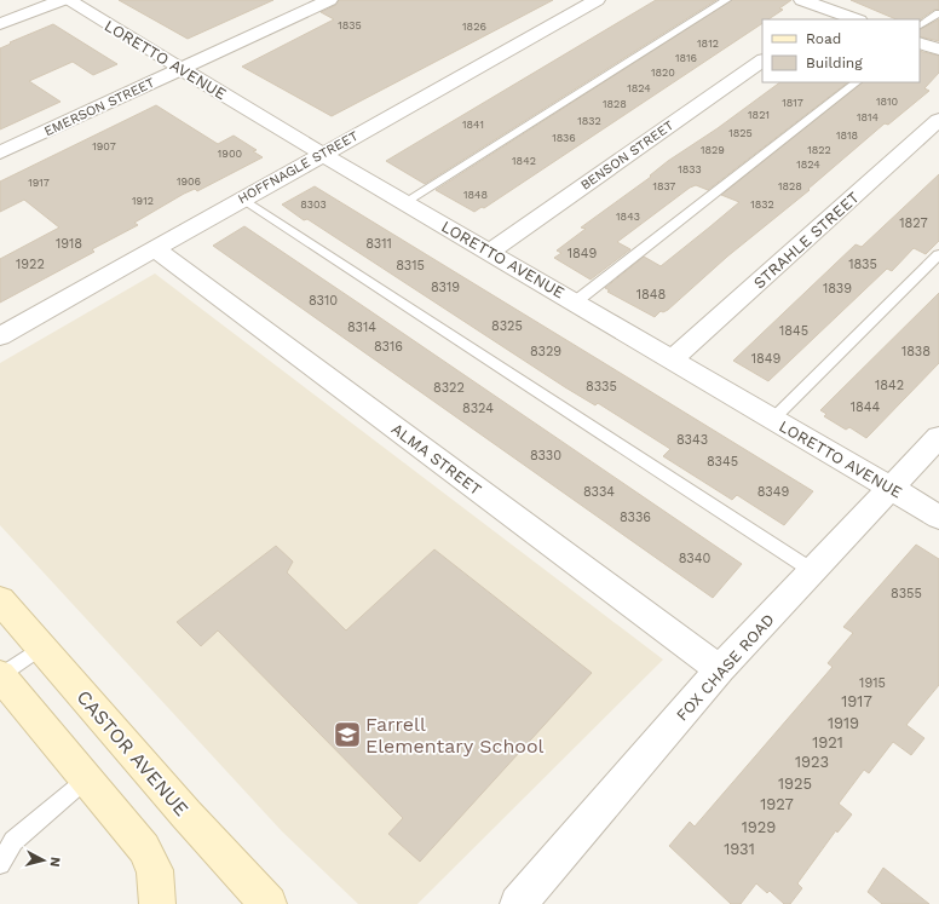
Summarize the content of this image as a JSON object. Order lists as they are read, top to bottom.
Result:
{
  "streets": {
    "main road": ["CASTOR AVENUE"],
    "street": [
      "LORETTO AVENUE",
      "EMERSON STREET",
      "BENSON STREET",
      "HOFFNAGLE STREET",
      "STRAHLE STREET",
      "ALMA STREET",
      "FOX CHASE ROAD"
    ]
  },
  "crossings": [
    ["LORETTO AVENUE", "EMERSON STREET"],
    ["LORETTO AVENUE", "BENSON STREET"],
    ["LORETTO AVENUE", "HOFFNAGLE STREET"],
    ["LORETTO AVENUE", "STRAHLE STREET"],
    ["LORETTO AVENUE", "FOX CHASE ROAD"],
    ["HOFFNAGLE STREET", "ALMA STREET"],
    ["ALMA STREET", "FOX CHASE ROAD"]
  ],
  "places": {
    "school or university": ["Farrell Elementary School"]
  },
  "house_numbers": [
    "1835",
    "1826",
    "1812",
    "1816",
    "1820",
    "1824",
    "1810",
    "1817",
    "1828",
    "1821",
    "1814",
    "1832",
    "1841",
    "1825",
    "1818",
    "1836",
    "1907",
    "1829",
    "1822",
    "1900",
    "1842",
    "1824",
    "1833",
    "1906",
    "1917",
    "1837",
    "1828",
    "1848",
    "1912",
    "8303",
    "1832",
    "1843",
    "1827",
    "1918",
    "8311",
    "1849",
    "1922",
    "1835",
    "8315",
    "8319",
    "1839",
    "1848",
    "8310",
    "8325",
    "8314",
    "1845",
    "8316",
    "8329",
    "1838",
    "1849",
    "1842",
    "8335",
    "8322",
    "1844",
    "8324",
    "8343",
    "8330",
    "8345",
    "8334",
    "8349",
    "8336",
    "8340",
    "8355",
    "1915",
    "1917",
    "1919",
    "1921",
    "1923",
    "1925",
    "1927",
    "1929",
    "1931"
  ],
  "legend": ["Road", "Building"],
  "north": "right"
}
